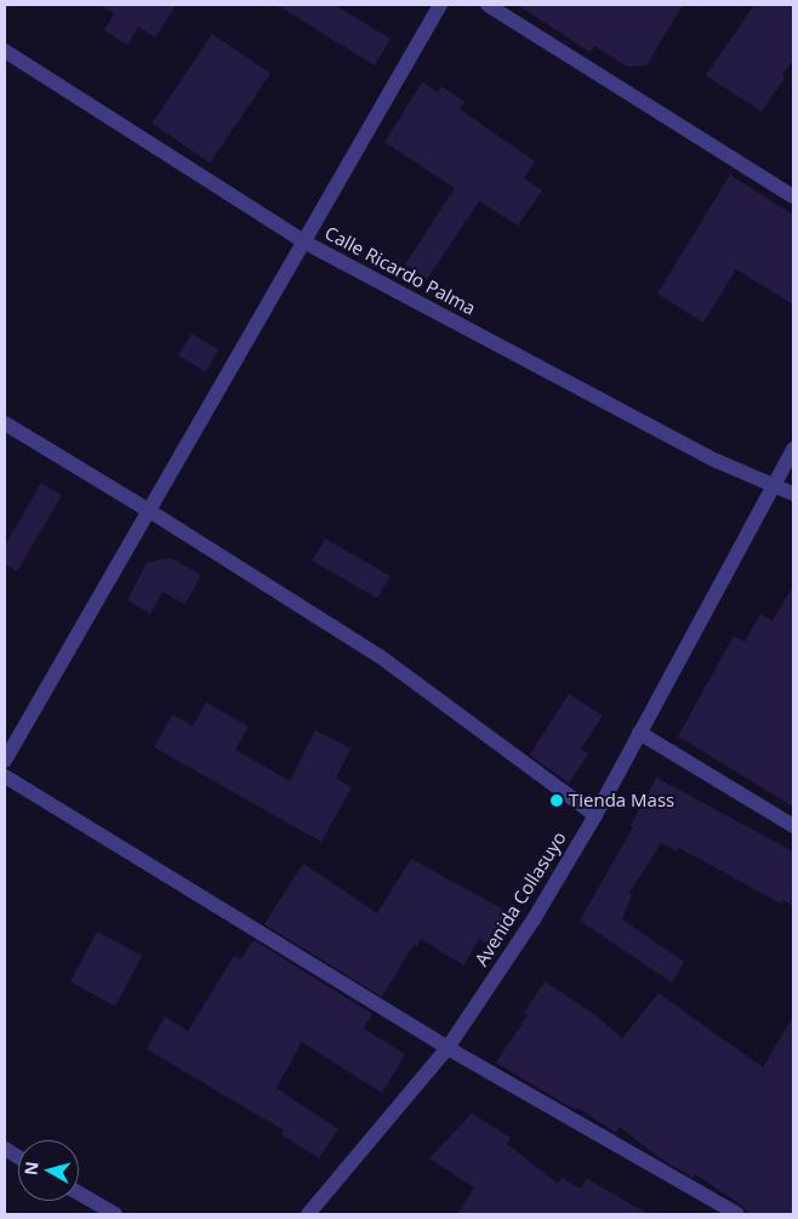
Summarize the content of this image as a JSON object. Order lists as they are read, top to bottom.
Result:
{
  "streets": {
    "street": ["Calle Ricardo Palma", "Avenida Collasuyo"]
  },
  "crossings": [
    ["Calle Ricardo Palma", "Avenida Collasuyo"]
  ],
  "places": ["Tienda Mass"],
  "north": "left"
}
